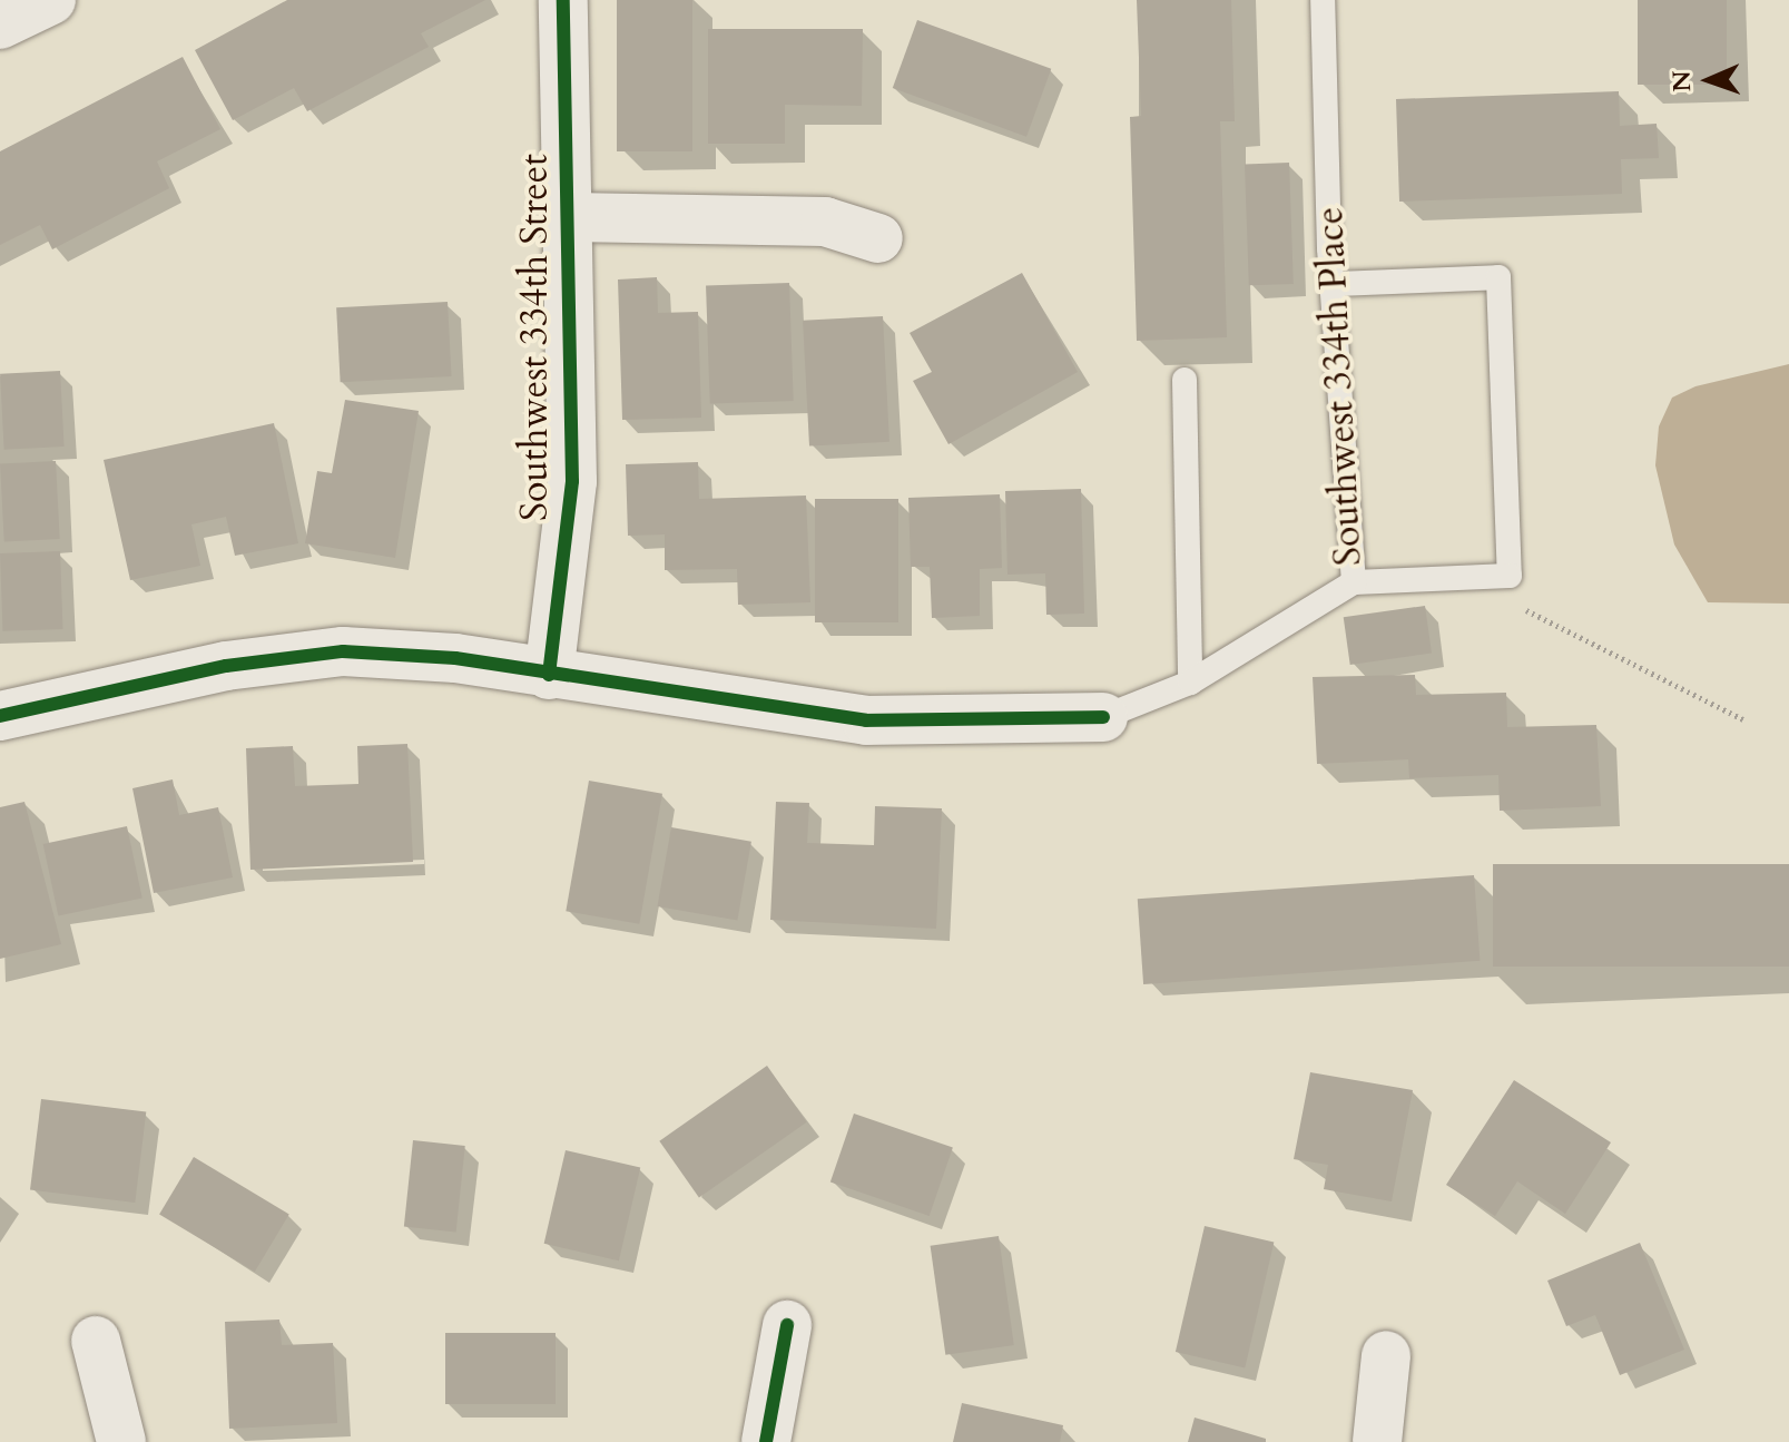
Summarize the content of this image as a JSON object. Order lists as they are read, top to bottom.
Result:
{
  "streets": {
    "street": ["Southwest 334th Street"],
    "lane": ["Southwest 334th Place"]
  },
  "north": "left"
}
